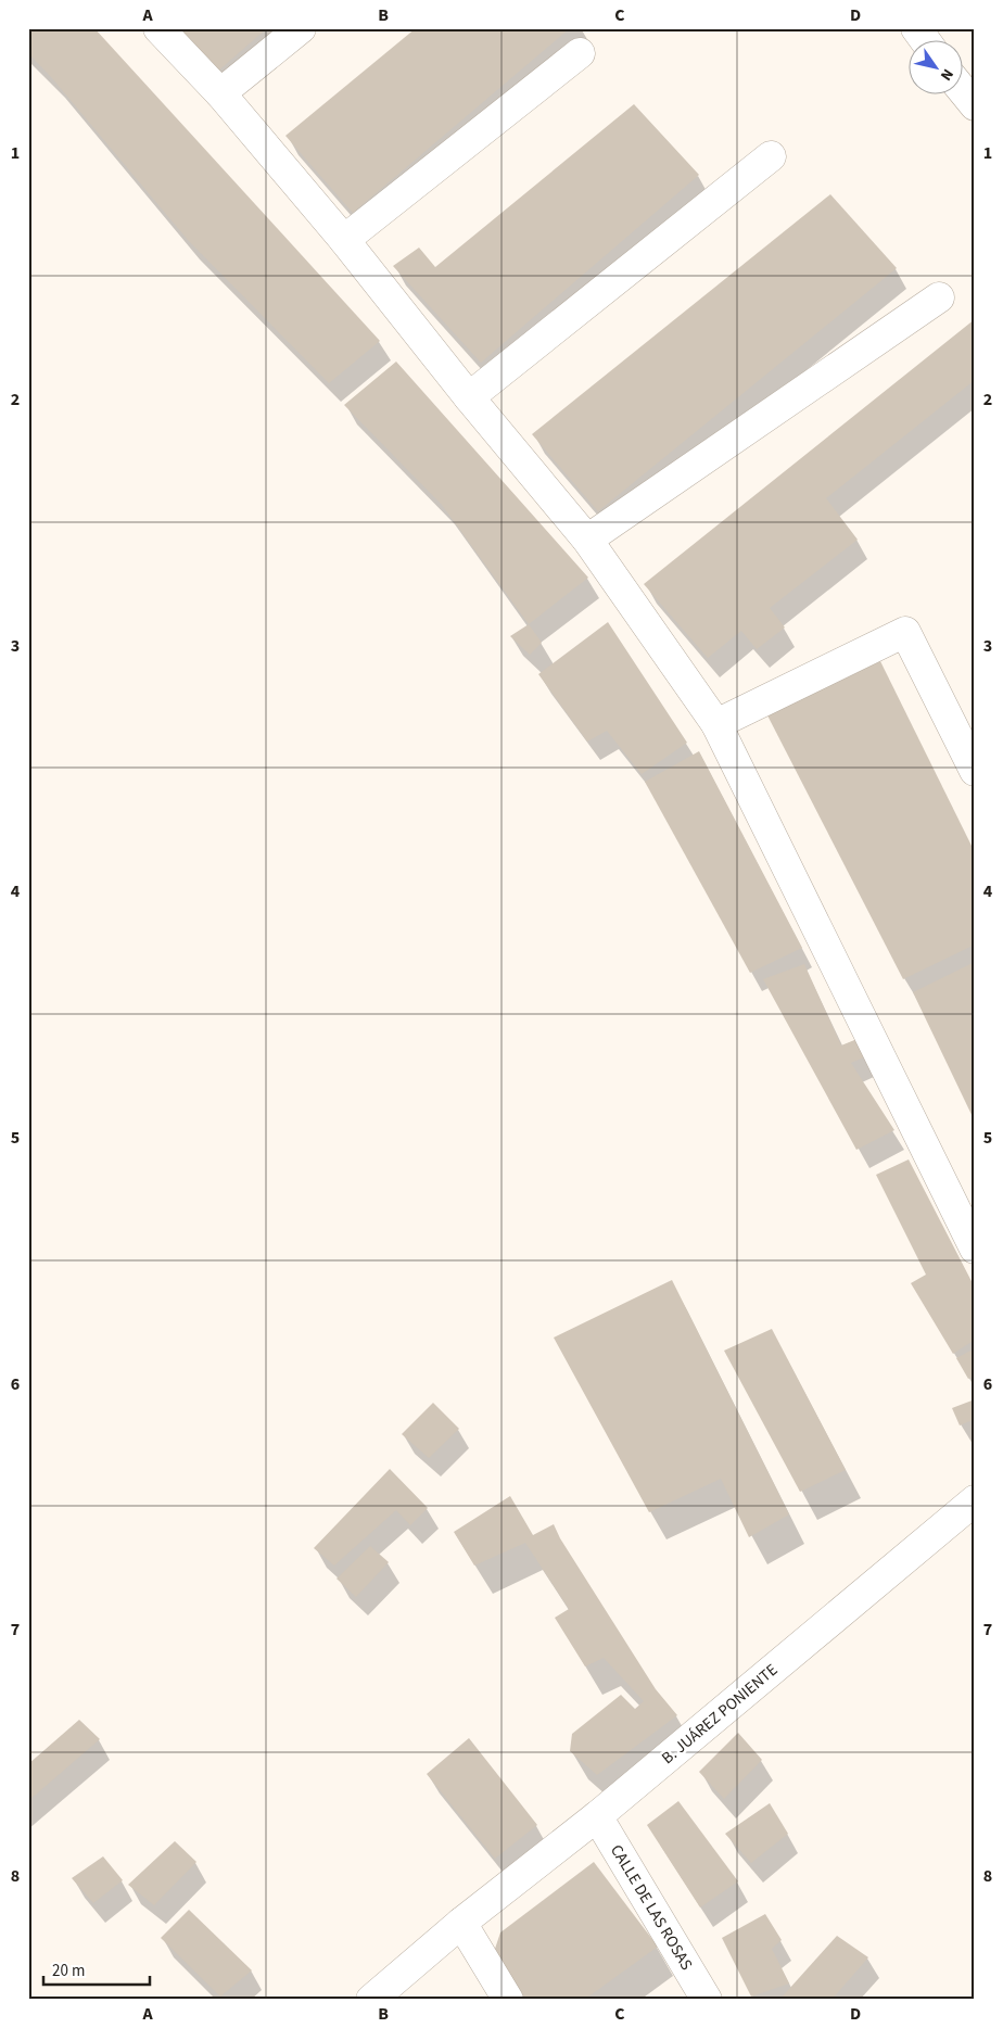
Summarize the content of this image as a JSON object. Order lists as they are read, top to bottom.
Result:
{
  "streets": {
    "street": ["B. JUÁREZ PONIENTE", "CALLE DE LAS ROSAS"]
  },
  "crossings": [
    ["B. JUÁREZ PONIENTE", "CALLE DE LAS ROSAS"]
  ],
  "scale_bar": "20 m",
  "north": "bottom right",
  "grid": {
    "columns": [
      "A",
      "B",
      "C",
      "D"
    ],
    "rows": [
      "1",
      "2",
      "3",
      "4",
      "5",
      "6",
      "7",
      "8"
    ]
  }
}
